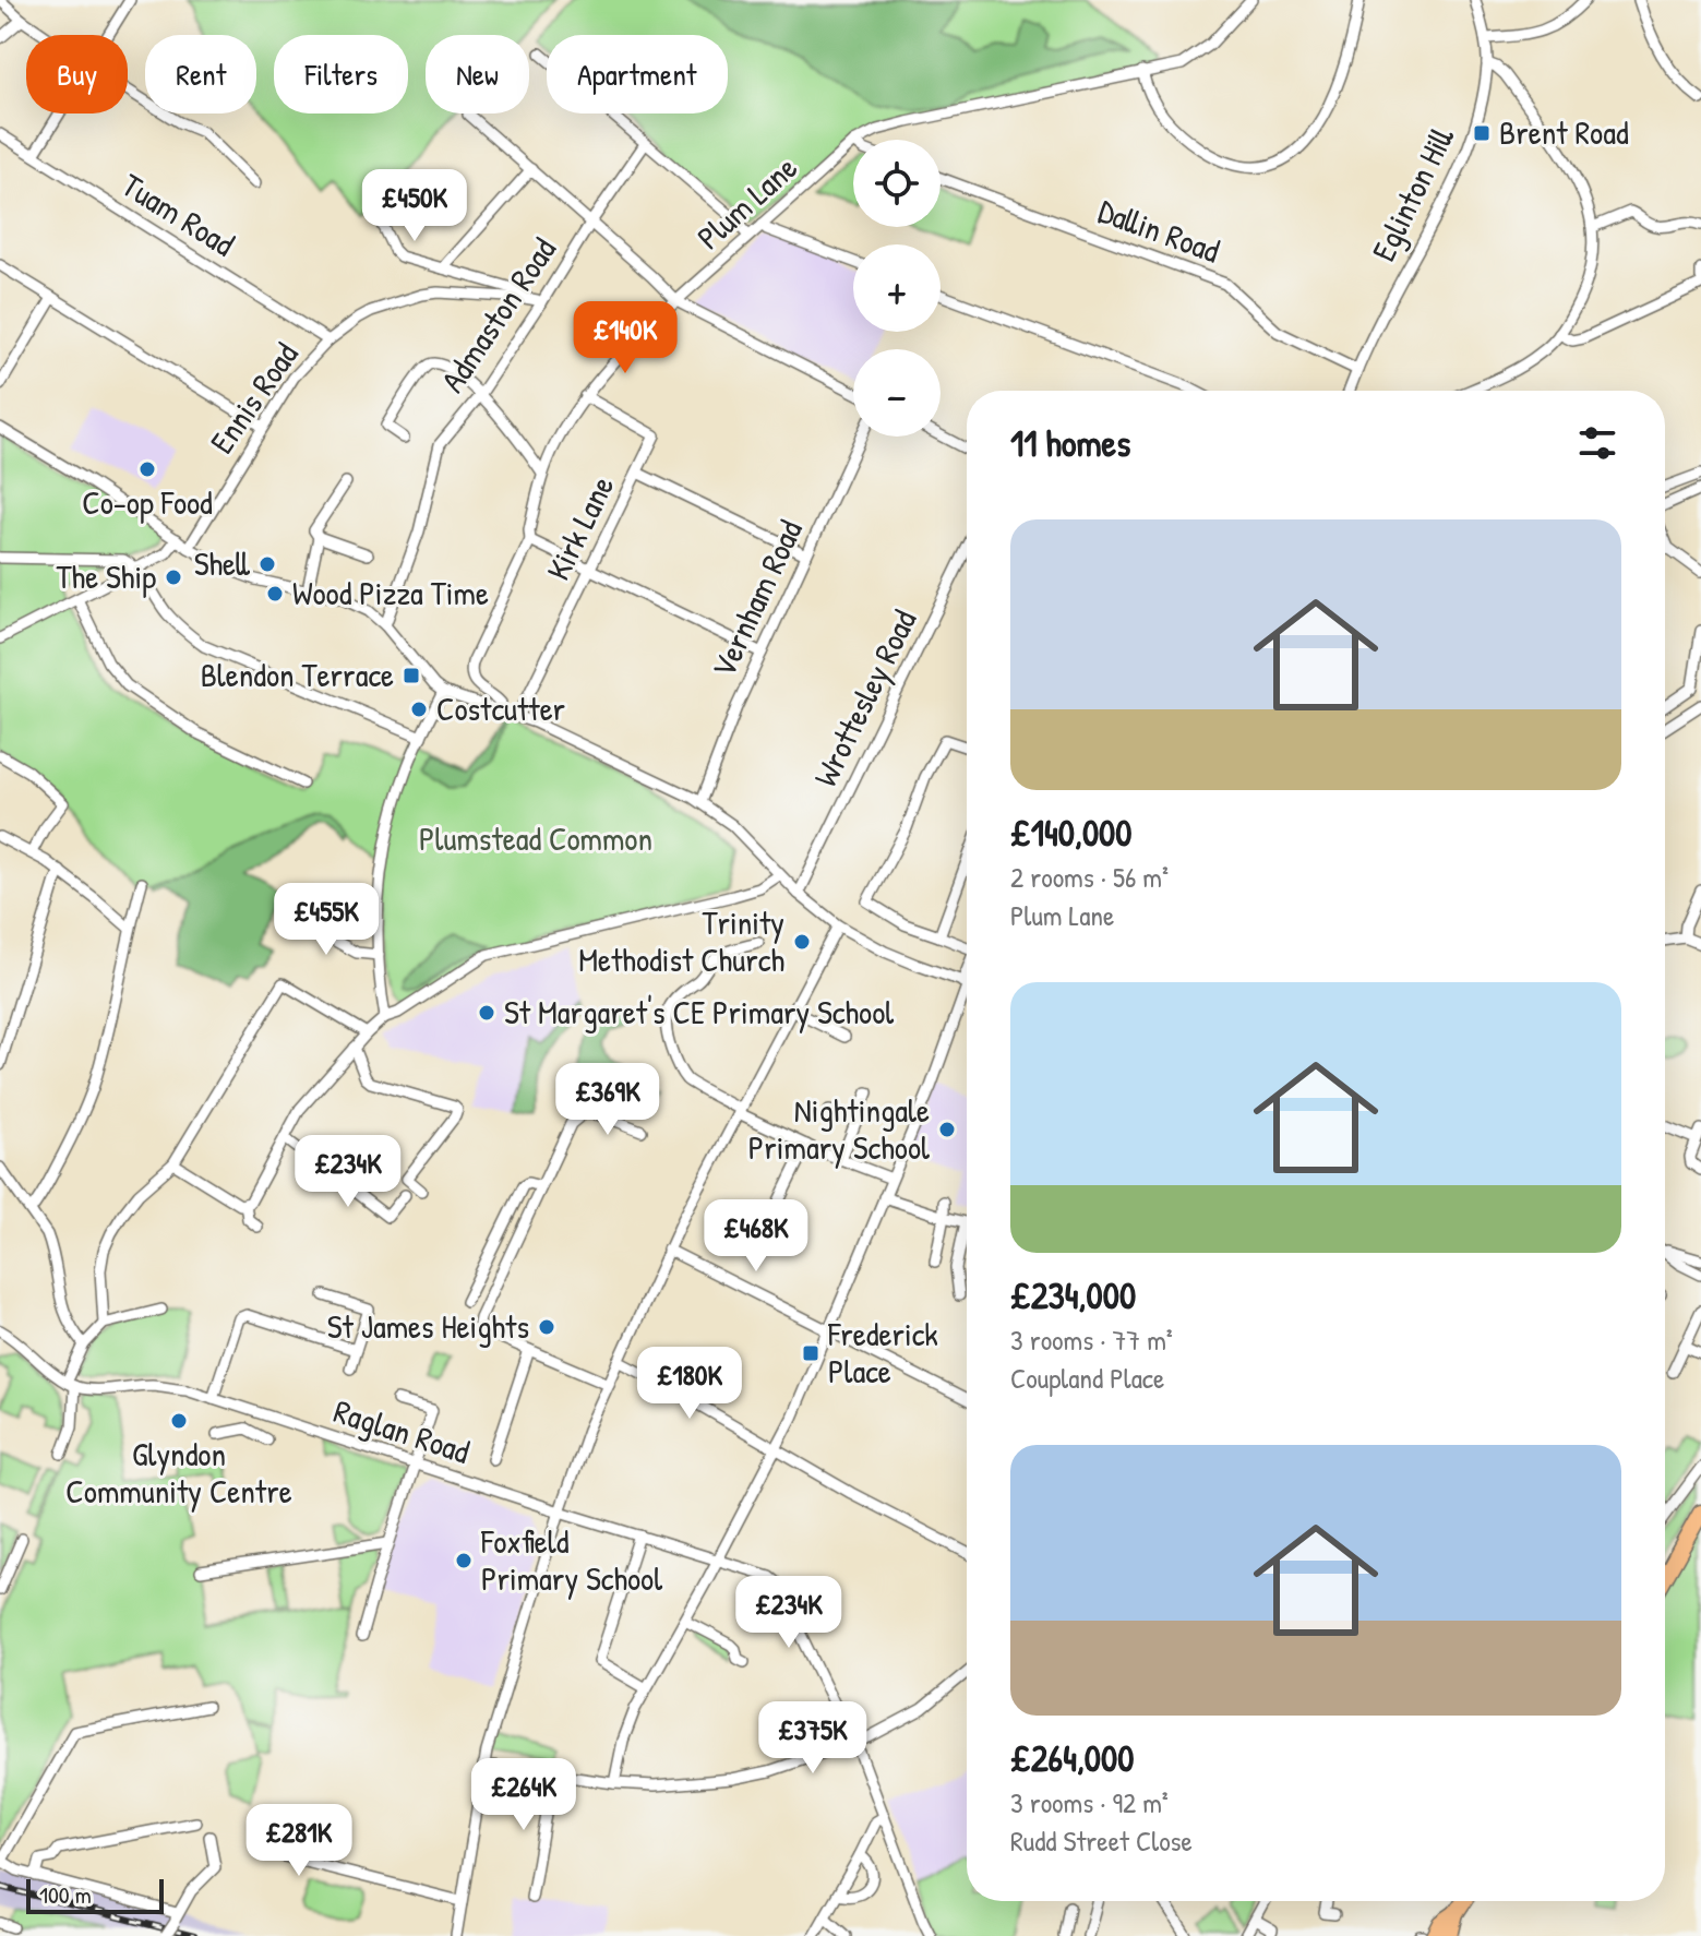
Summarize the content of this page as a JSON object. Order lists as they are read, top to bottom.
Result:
{
  "streets": {
    "street": [
      "Eglinton Hill",
      "Plum Lane",
      "Tuam Road",
      "Dallin Road",
      "Admaston Road",
      "Ennis Road",
      "Kirk Lane",
      "Vernham Road",
      "Wrottesley Road",
      "Raglan Road"
    ]
  },
  "crossings": [
    ["Eglinton Hill", "Dallin Road"],
    ["Plum Lane", "Kirk Lane"],
    ["Tuam Road", "Ennis Road"],
    ["Admaston Road", "Ennis Road"]
  ],
  "parks": ["Plumstead Common"],
  "places": {
    "transit": ["Brent Road", "Blendon Terrace", "Frederick Place"],
    "other": [
      "Co-op Food",
      "Shell",
      "The Ship",
      "Wood Pizza Time",
      "Costcutter",
      "Trinity Methodist Church",
      "St Margaret's CE Primary School",
      "Nightingale Primary School",
      "St James Heights",
      "Glyndon Community Centre",
      "Foxfield Primary School"
    ]
  },
  "scale_bar": "100 m",
  "page": {
    "chip": [
      "Buy",
      "Rent",
      "Filters",
      "New",
      "Apartment"
    ],
    "map_buttons": ["+", "−"],
    "price": [
      "£450K",
      "£140K",
      "£455K",
      "£369K",
      "£234K",
      "£468K",
      "£180K",
      "£234K",
      "£375K",
      "£264K",
      "£281K"
    ],
    "heading": "11 homes",
    "list": [
      {
        "name": "£140,000",
        "note": "2 rooms · 56 m² · Plum Lane"
      },
      {
        "name": "£234,000",
        "note": "3 rooms · 77 m² · Coupland Place"
      },
      {
        "name": "£264,000",
        "note": "3 rooms · 92 m² · Rudd Street Close"
      }
    ],
    "scale": "100 m"
  }
}
